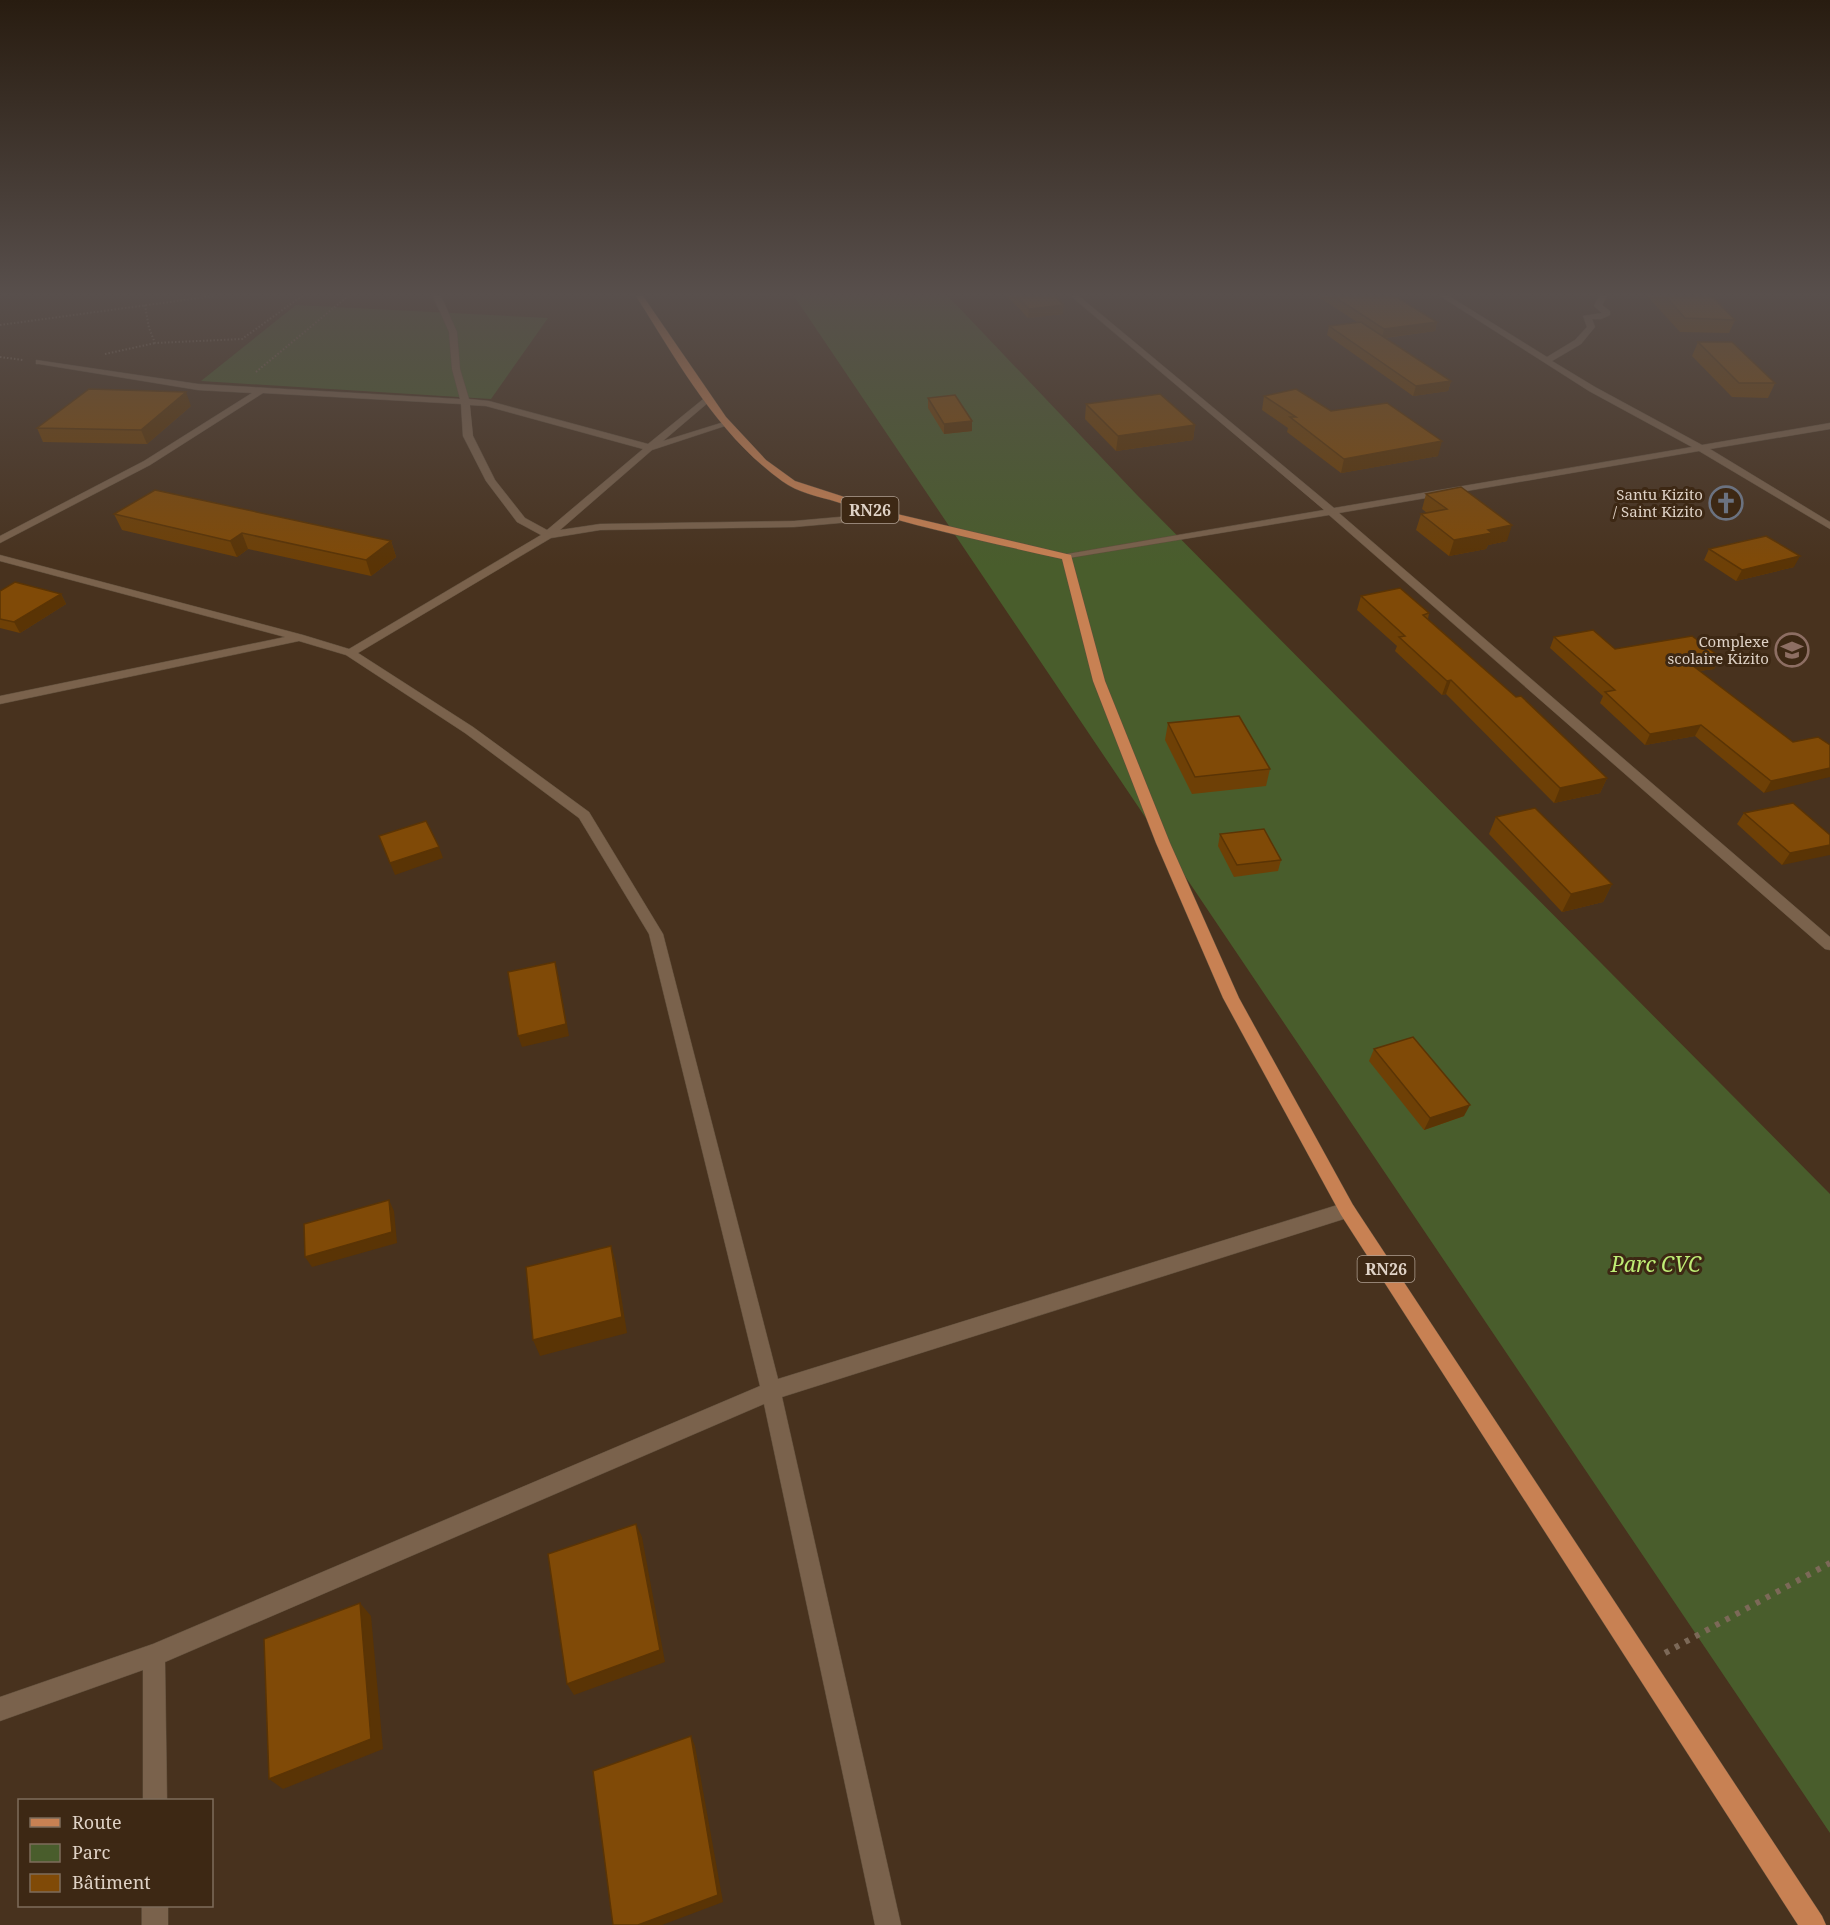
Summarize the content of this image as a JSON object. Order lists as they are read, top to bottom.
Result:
{
  "streets": {
    "main road": ["RN26"]
  },
  "parks": ["Parc CVC"],
  "places": {
    "church": ["Santu Kizito / Saint Kizito"],
    "school or university": ["Complexe scolaire Kizito"]
  },
  "legend": ["Route", "Parc", "Bâtiment"]
}
